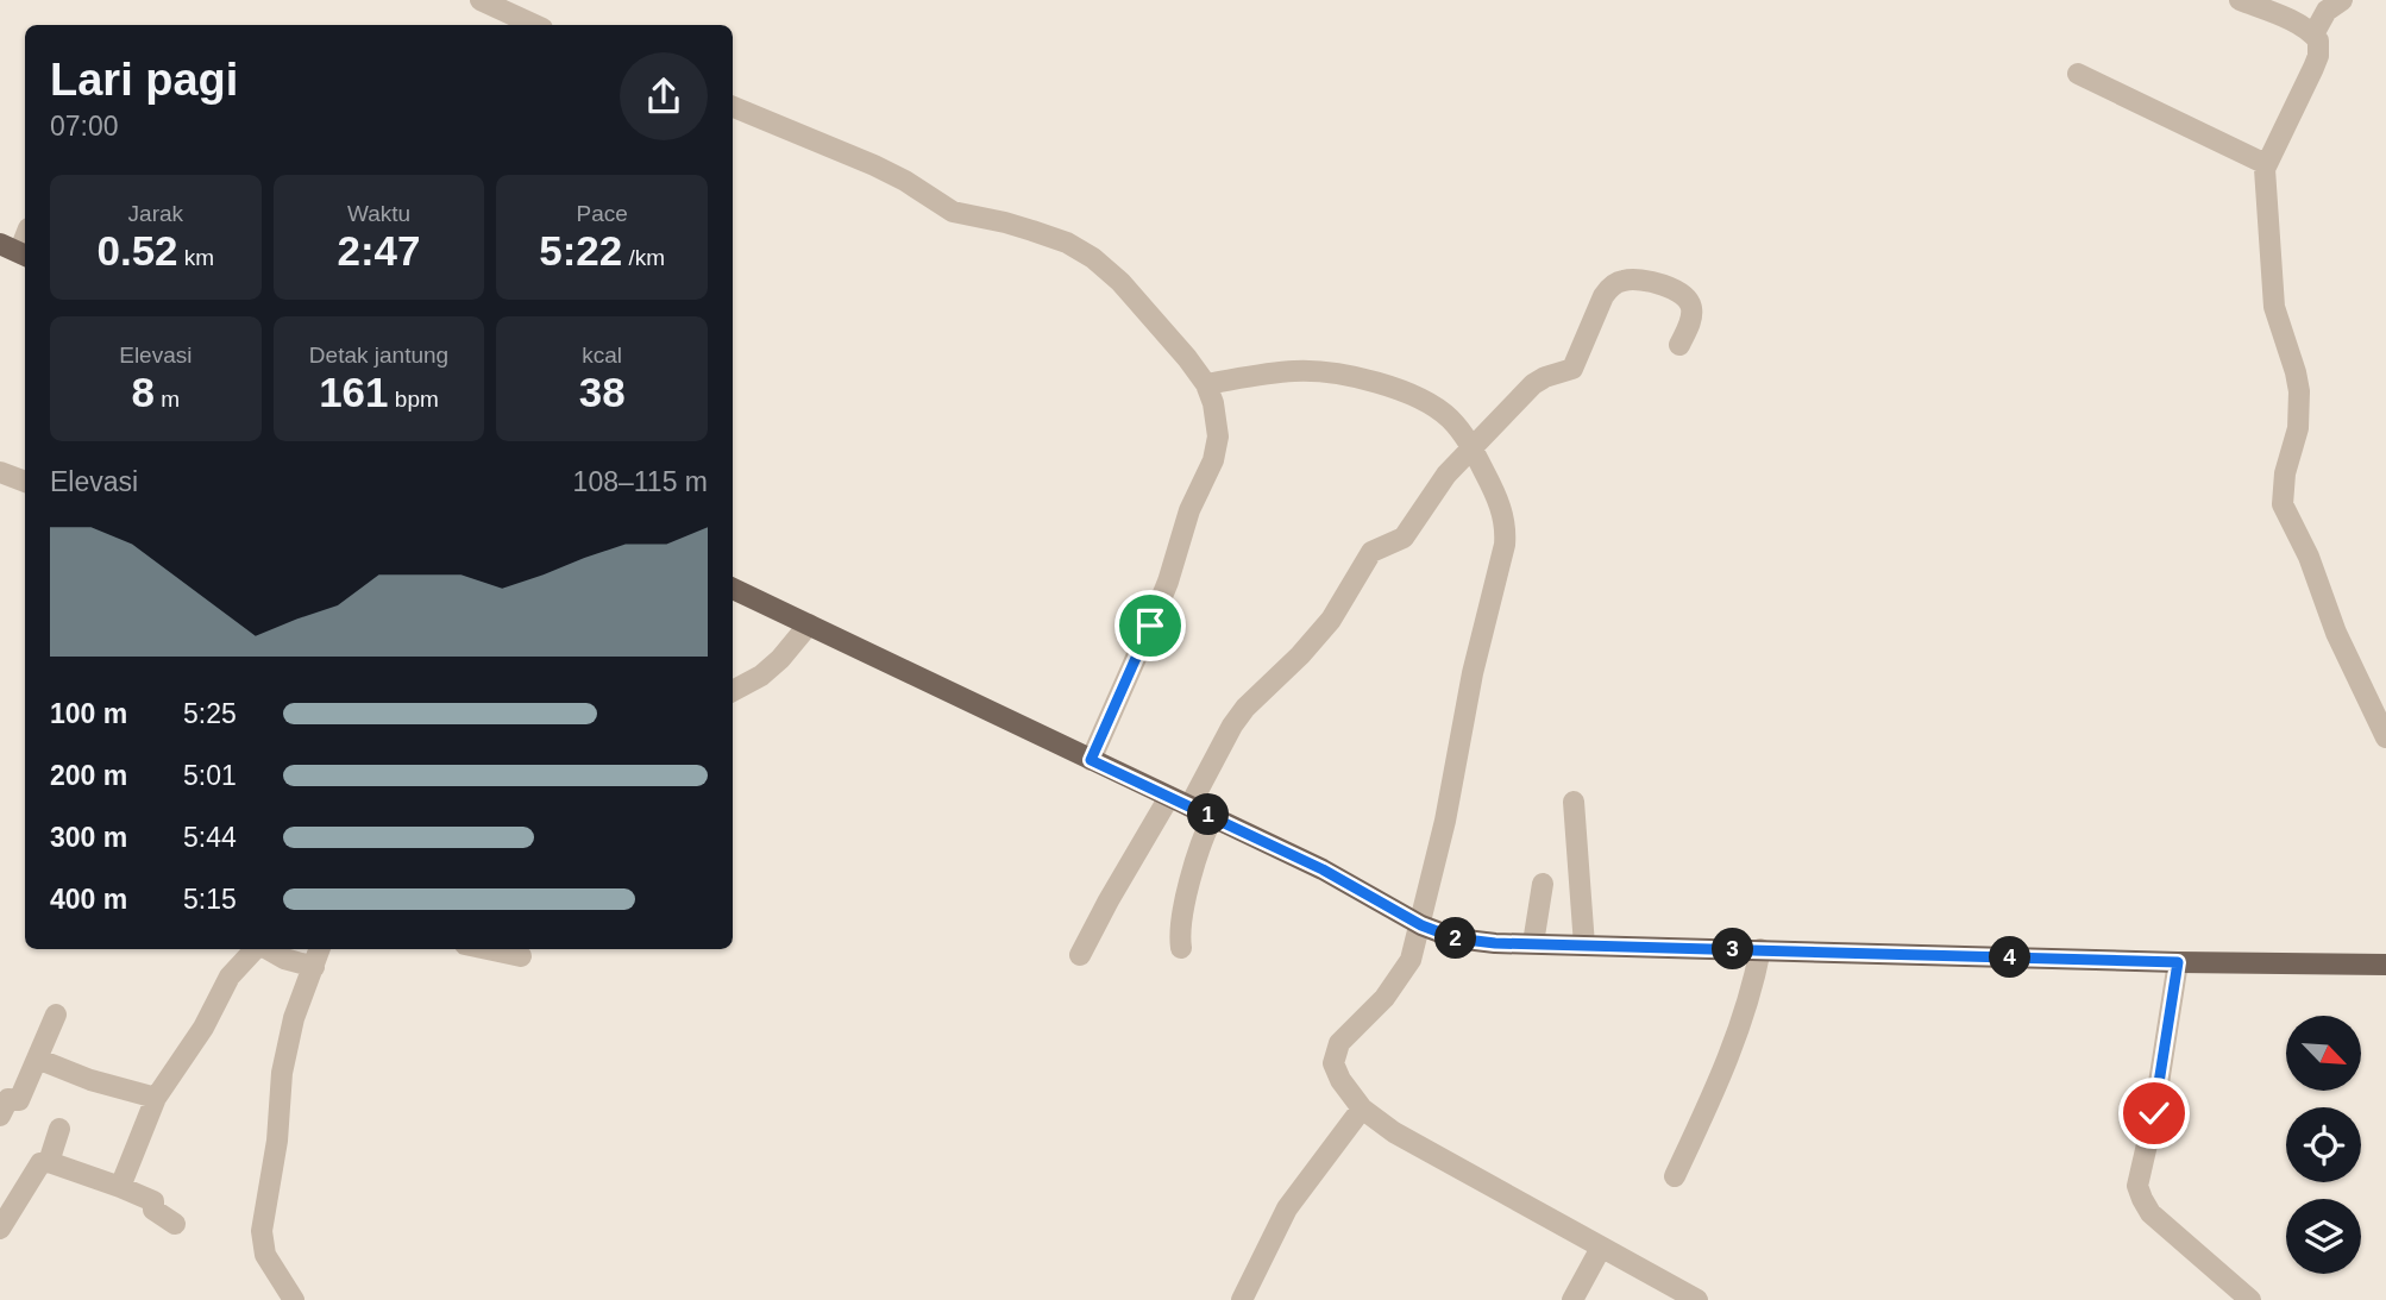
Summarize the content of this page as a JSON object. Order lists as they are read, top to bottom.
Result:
{
  "north": "bottom right",
  "page": {
    "heading": ["Lari pagi", "07:00"],
    "stats": [
      ["Jarak", "0.52 km"],
      ["Waktu", "2:47"],
      ["Pace", "5:22 /km"],
      ["Elevasi", "8 m"],
      ["Detak jantung", "161 bpm"],
      ["kcal", "38"]
    ],
    "chart": ["Elevasi", "108–115 m"],
    "list": [
      {
        "name": "100 m",
        "note": "5:25"
      },
      {
        "name": "200 m",
        "note": "5:01"
      },
      {
        "name": "300 m",
        "note": "5:44"
      },
      {
        "name": "400 m",
        "note": "5:15"
      }
    ],
    "pins": [
      "1",
      "2",
      "3",
      "4"
    ]
  }
}
